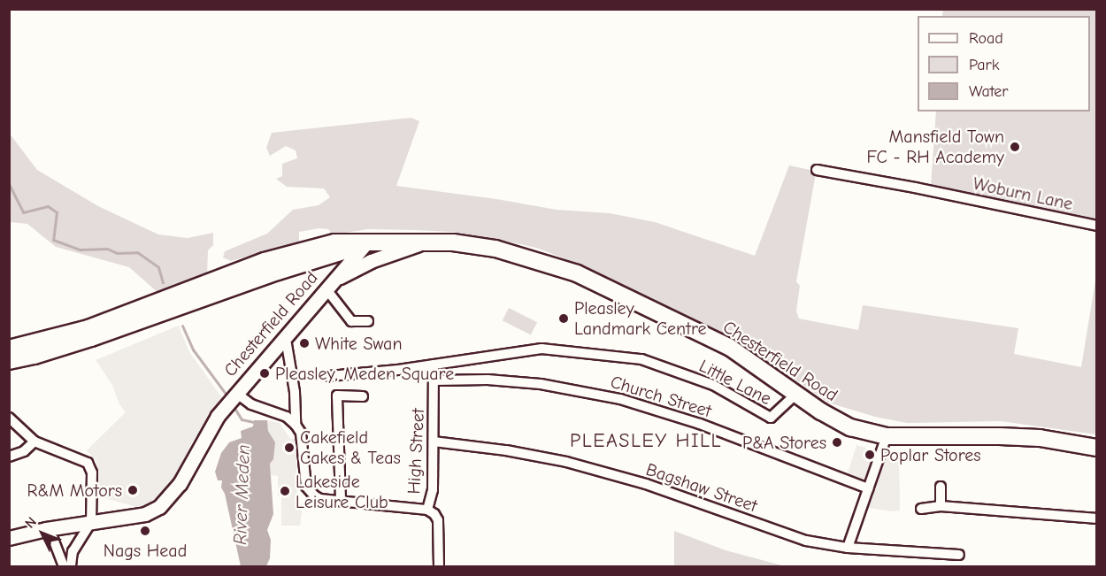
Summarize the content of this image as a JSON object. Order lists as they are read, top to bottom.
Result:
{
  "streets": {
    "highway": ["Chesterfield Road"],
    "street": [
      "Woburn Lane",
      "Little Lane",
      "Church Street",
      "High Street",
      "Bagshaw Street"
    ]
  },
  "crossings": [
    ["Chesterfield Road", "Little Lane"],
    ["Little Lane", "High Street"],
    ["Church Street", "High Street"],
    ["High Street", "Bagshaw Street"]
  ],
  "districts": ["PLEASLEY HILL"],
  "water": ["River Meden"],
  "places": [
    "Mansfield Town FC - RH Academy",
    "Pleasley Landmark Centre",
    "White Swan",
    "Pleasley, Meden Square",
    "P&A Stores",
    "Cakefield Cakes & Teas",
    "Poplar Stores",
    "R&M Motors",
    "Lakeside Leisure Club",
    "Nags Head"
  ],
  "legend": ["Road", "Park", "Water"],
  "north": "top left"
}
